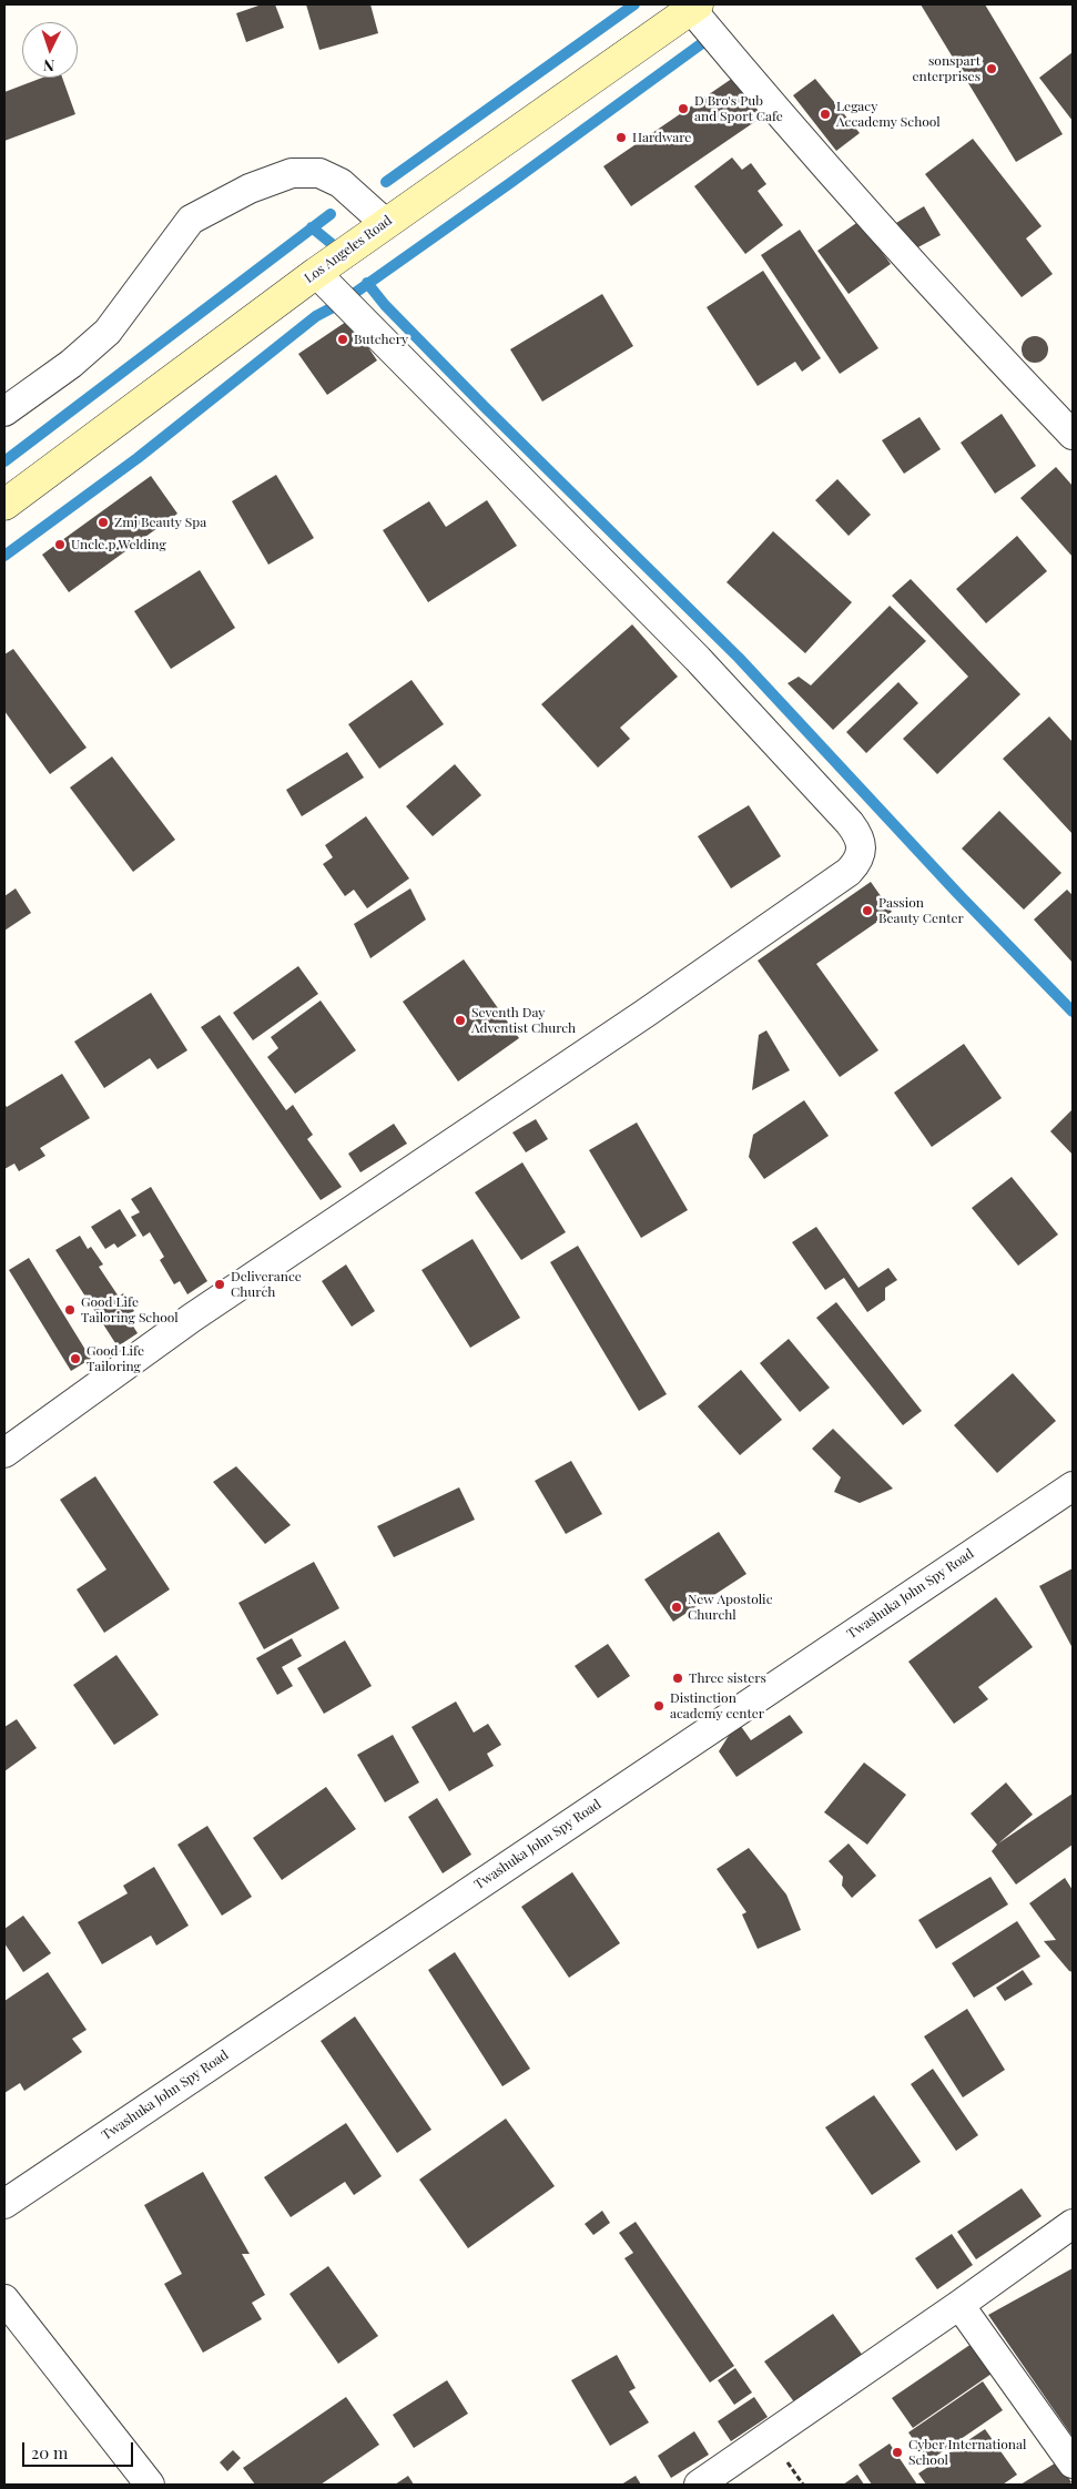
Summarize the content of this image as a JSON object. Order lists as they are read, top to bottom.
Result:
{
  "streets": {
    "main road": ["Los Angeles Road"],
    "street": ["Twashuka John Spy Road"]
  },
  "places": [
    "sonspart enterprises",
    "D Bro's Pub and Sport Cafe",
    "Legacy Accademy School",
    "Hardware",
    "Butchery",
    "Zmj Beauty Spa",
    "Uncle.p.Welding",
    "Passion Beauty Center",
    "Seventh Day Adventist Church",
    "Deliverance Church",
    "Good Life Tailoring School",
    "Good Life Tailoring",
    "New Apostolic Churchl",
    "Three sisters",
    "Distinction academy center",
    "Cyber International School"
  ],
  "scale_bar": "20 m",
  "north": "bottom"
}
